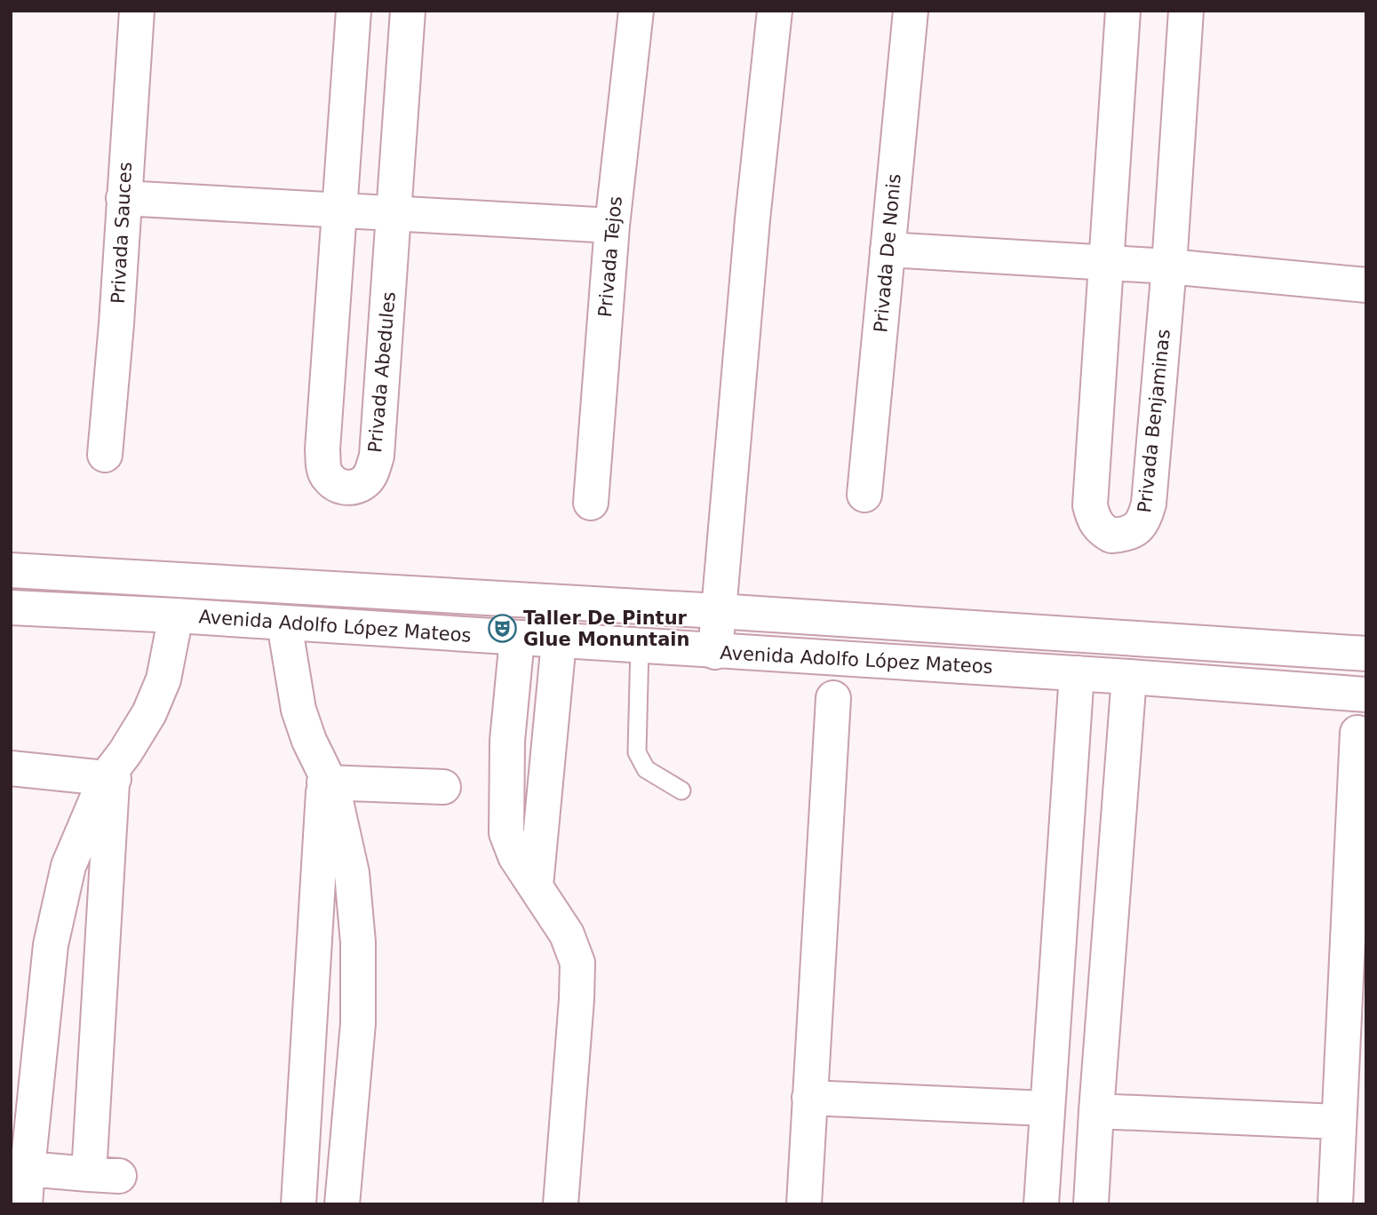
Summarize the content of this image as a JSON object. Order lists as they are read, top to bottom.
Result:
{
  "streets": {
    "street": [
      "Privada Sauces",
      "Privada De Nonis",
      "Privada Tejos",
      "Privada Abedules",
      "Privada Benjaminas",
      "Avenida Adolfo López Mateos"
    ]
  },
  "places": {
    "theatre": ["Taller De Pintur Glue Monuntain"]
  }
}
